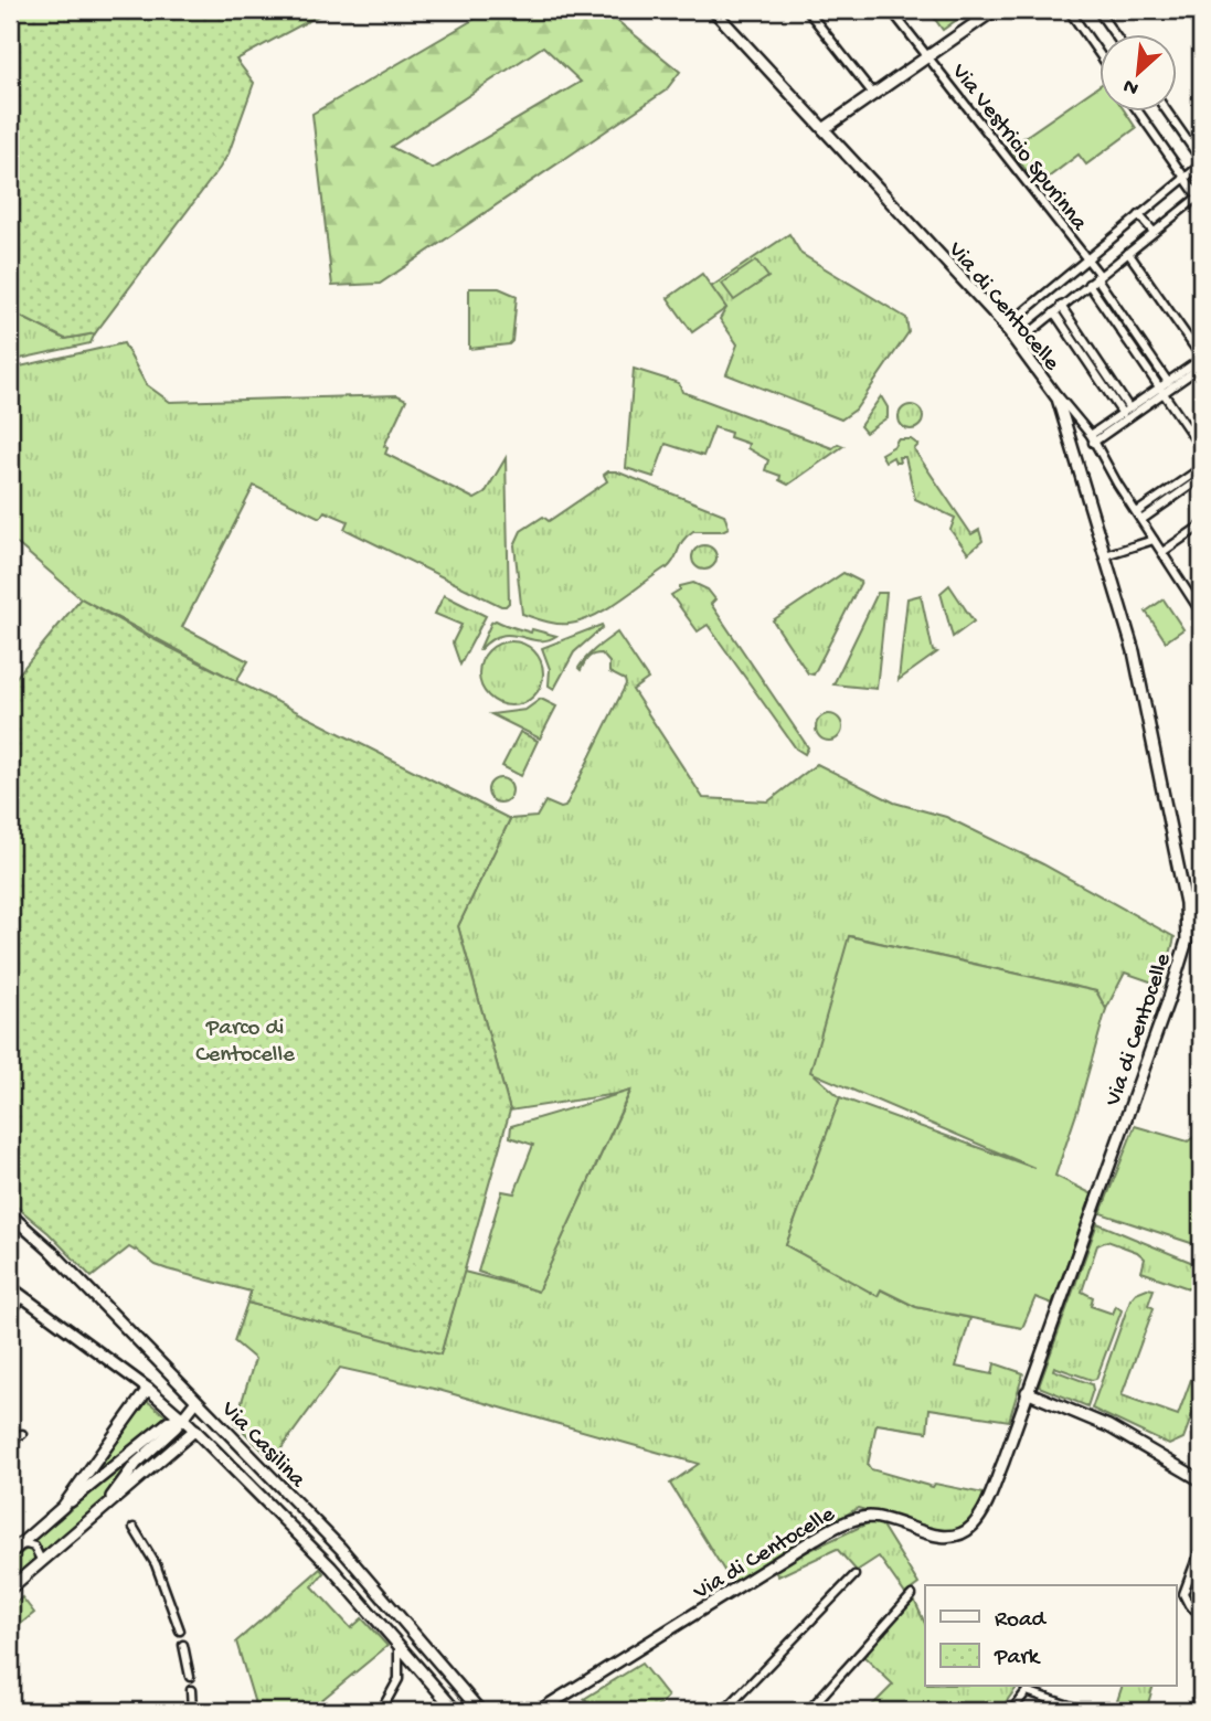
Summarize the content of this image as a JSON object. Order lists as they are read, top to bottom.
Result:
{
  "streets": {
    "street": ["Via Vestricio Spurinna", "Via di Centocelle", "Via Casilina"]
  },
  "parks": ["Parco di Centocelle"],
  "legend": ["Road", "Park"],
  "north": "bottom left"
}
